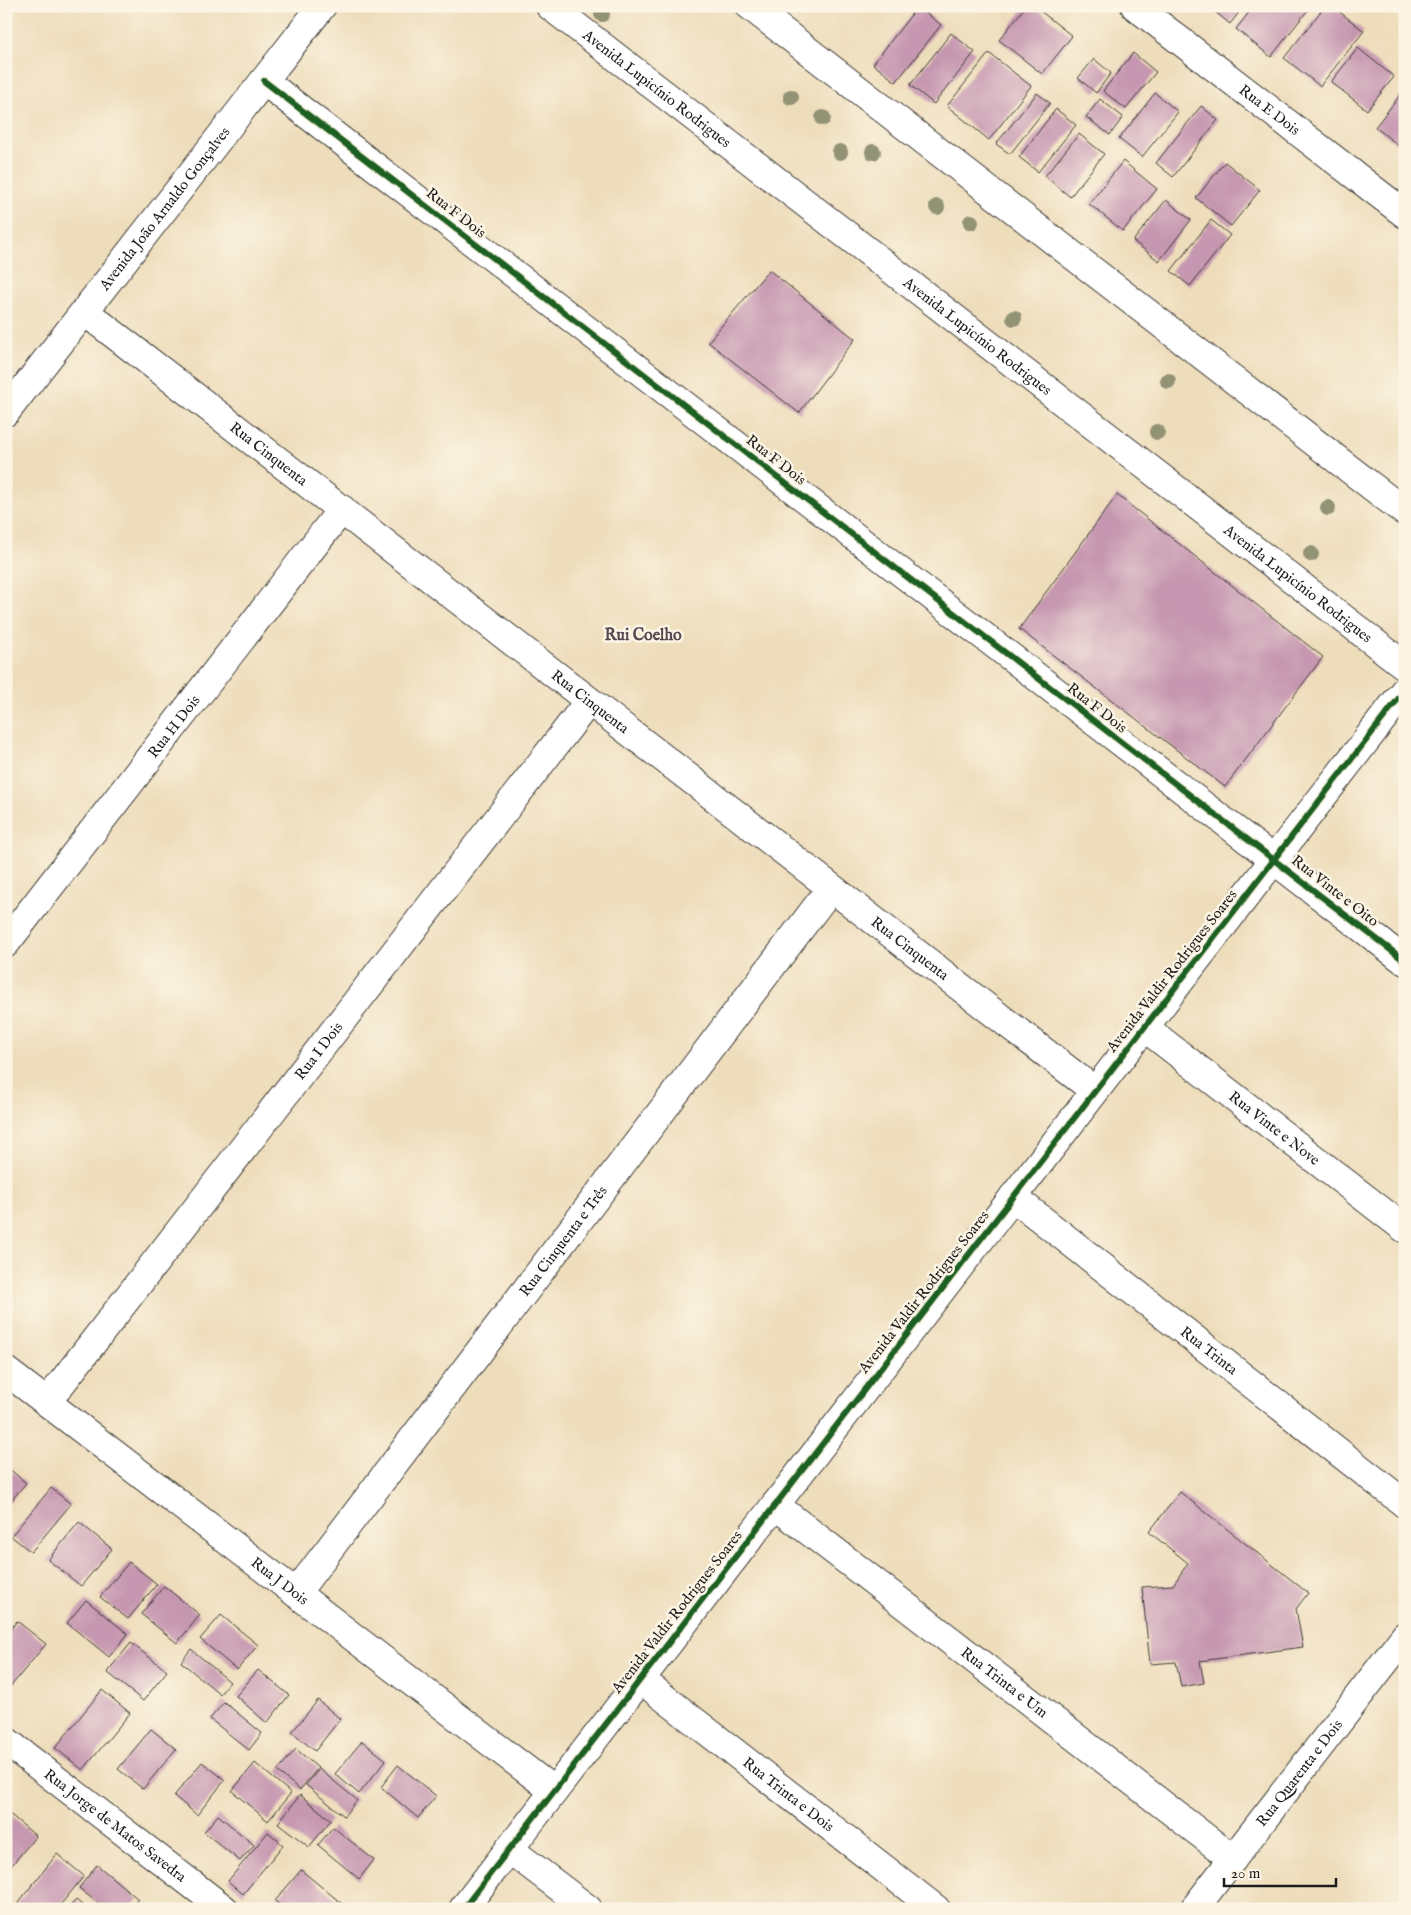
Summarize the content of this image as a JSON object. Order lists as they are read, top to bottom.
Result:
{
  "streets": {
    "street": [
      "Avenida Lupicínio Rodrigues",
      "Rua E Dois",
      "Avenida João Arnaldo Gonçalves",
      "Rua F Dois",
      "Rua Cinquenta",
      "Rua H Dois",
      "Rua Vinte e Oito",
      "Avenida Valdir Rodrigues Soares",
      "Rua I Dois",
      "Rua Vinte e Nove",
      "Rua Cinquenta e Três",
      "Rua Trinta",
      "Rua J Dois",
      "Rua Trinta e Um",
      "Rua Quarenta e Dois",
      "Rua Trinta e Dois",
      "Rua Jorge de Matos Savedra"
    ]
  },
  "crossings": [
    ["Avenida João Arnaldo Gonçalves", "Rua F Dois"],
    ["Avenida João Arnaldo Gonçalves", "Rua Cinquenta"],
    ["Rua F Dois", "Rua Vinte e Oito"],
    ["Rua F Dois", "Avenida Valdir Rodrigues Soares"],
    ["Rua Cinquenta", "Rua H Dois"],
    ["Rua Cinquenta", "Avenida Valdir Rodrigues Soares"],
    ["Rua Cinquenta", "Rua I Dois"],
    ["Rua Cinquenta", "Rua Cinquenta e Três"],
    ["Rua Vinte e Oito", "Avenida Valdir Rodrigues Soares"],
    ["Avenida Valdir Rodrigues Soares", "Rua Vinte e Nove"],
    ["Avenida Valdir Rodrigues Soares", "Rua Trinta"],
    ["Avenida Valdir Rodrigues Soares", "Rua J Dois"],
    ["Avenida Valdir Rodrigues Soares", "Rua Trinta e Um"],
    ["Avenida Valdir Rodrigues Soares", "Rua Trinta e Dois"],
    ["Rua I Dois", "Rua J Dois"],
    ["Rua Cinquenta e Três", "Rua J Dois"],
    ["Rua Trinta e Um", "Rua Quarenta e Dois"]
  ],
  "districts": ["Rui Coelho"],
  "scale_bar": "20 m"
}
